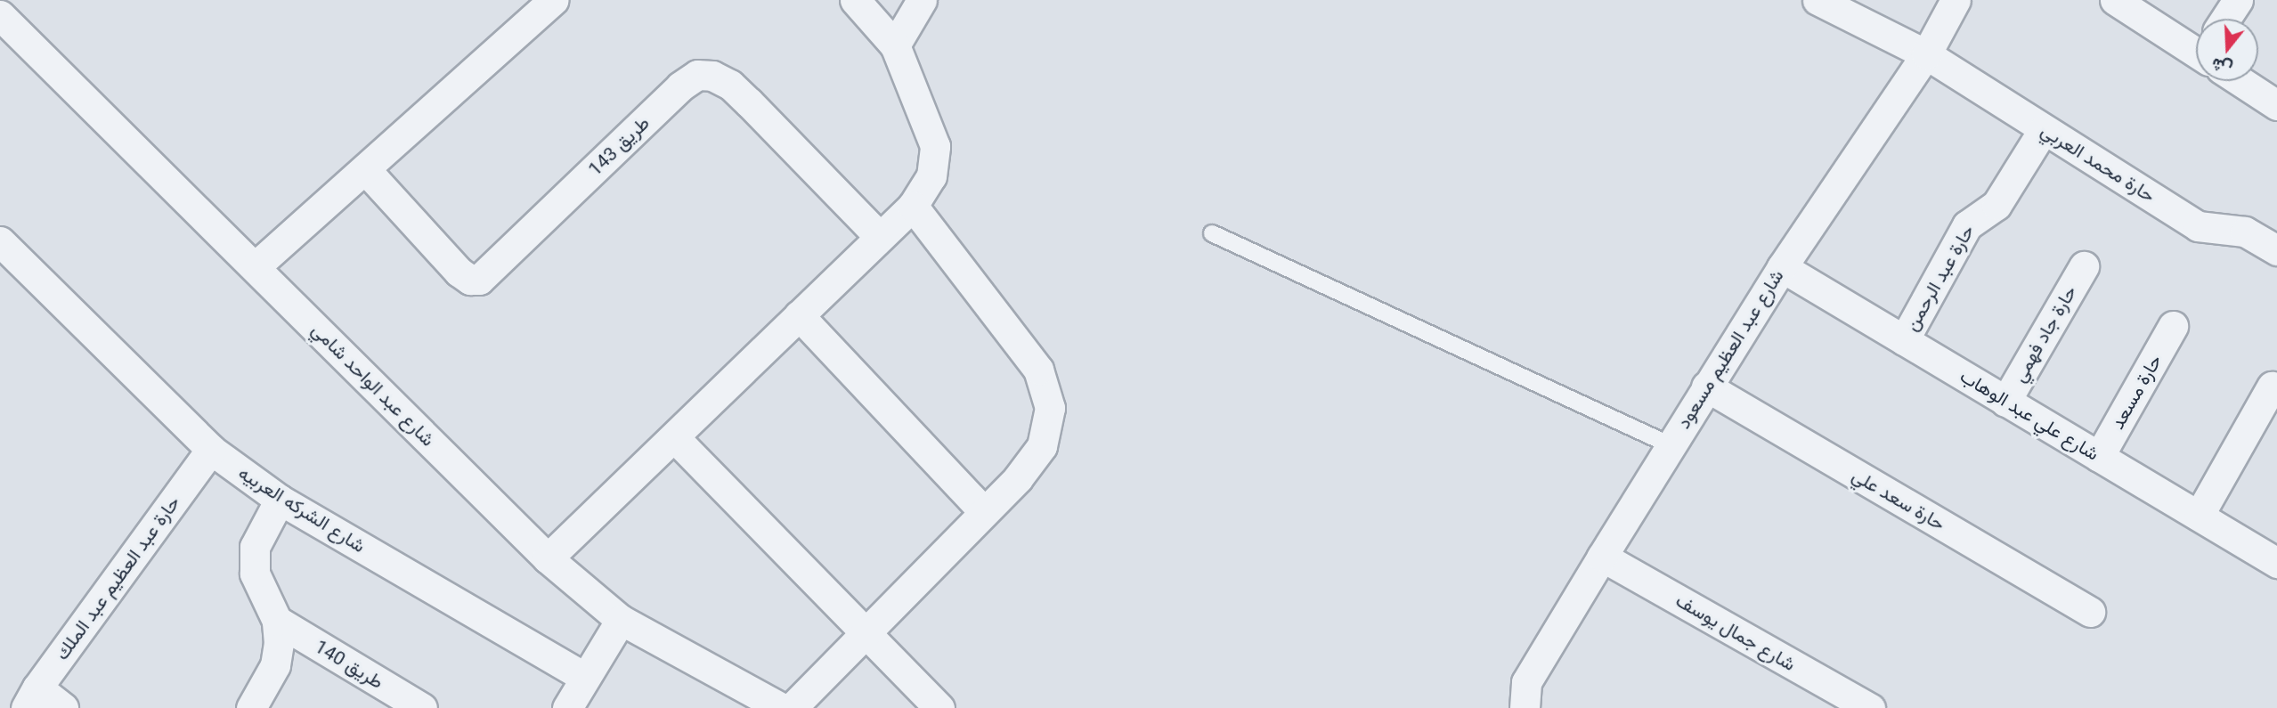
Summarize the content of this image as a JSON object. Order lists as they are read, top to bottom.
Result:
{
  "streets": {
    "street": [
      "طريق 143",
      "حارة محمد العربي",
      "حارة عبد الرحمن",
      "حارة جاد فهمي",
      "شارع عبد العظيم مسعود",
      "شارع عبد الواحد شامي",
      "حارة مسعد",
      "شارع علي عبد الوهاب",
      "حارة سعد علي",
      "شارع الشركه العربيه",
      "حارة عبد العظيم عبد الملك",
      "شارع جمال يوسف",
      "طريق 140"
    ]
  },
  "crossings": [
    ["حارة محمد العربي", "حارة عبد الرحمن"],
    ["حارة محمد العربي", "شارع عبد العظيم مسعود"],
    ["حارة عبد الرحمن", "شارع علي عبد الوهاب"],
    ["حارة جاد فهمي", "شارع علي عبد الوهاب"],
    ["شارع عبد العظيم مسعود", "شارع علي عبد الوهاب"],
    ["شارع عبد العظيم مسعود", "حارة سعد علي"],
    ["شارع عبد العظيم مسعود", "شارع جمال يوسف"],
    ["حارة مسعد", "شارع علي عبد الوهاب"],
    ["شارع الشركه العربيه", "حارة عبد العظيم عبد الملك"]
  ],
  "north": "bottom"
}
